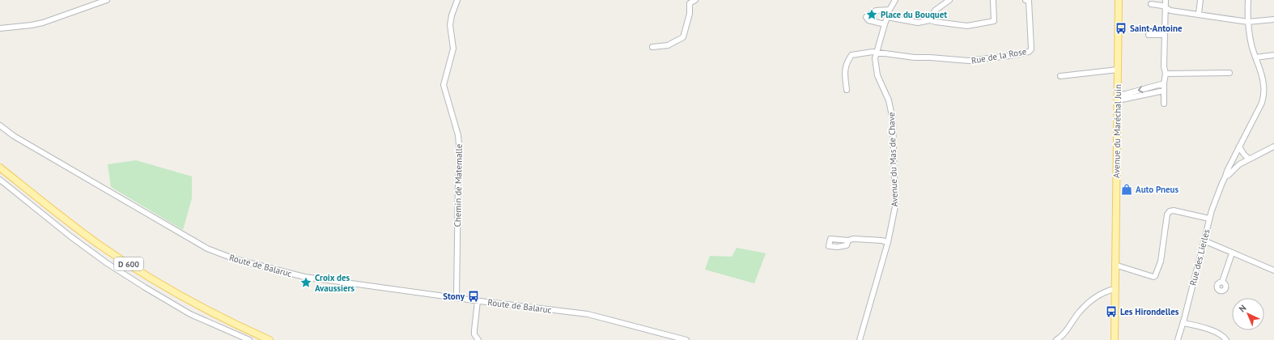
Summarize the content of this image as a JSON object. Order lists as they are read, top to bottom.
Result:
{
  "streets": {
    "main road": ["Avenue du Maréchal Juin", "D 600"],
    "street": [
      "Rue de la Rose",
      "Avenue du Mas de Chave",
      "Chemin de Matemalle",
      "Rue des Lierles",
      "Route de Balaruc"
    ]
  },
  "crossings": [
    ["Rue de la Rose", "Avenue du Mas de Chave"],
    ["Chemin de Matemalle", "Route de Balaruc"]
  ],
  "places": {
    "place": ["Place du Bouquet", "Croix des Avaussiers"],
    "bus stop": ["Saint-Antoine", "Stony", "Les Hirondelles"],
    "shop": ["Auto Pneus"]
  },
  "north": "top left"
}
